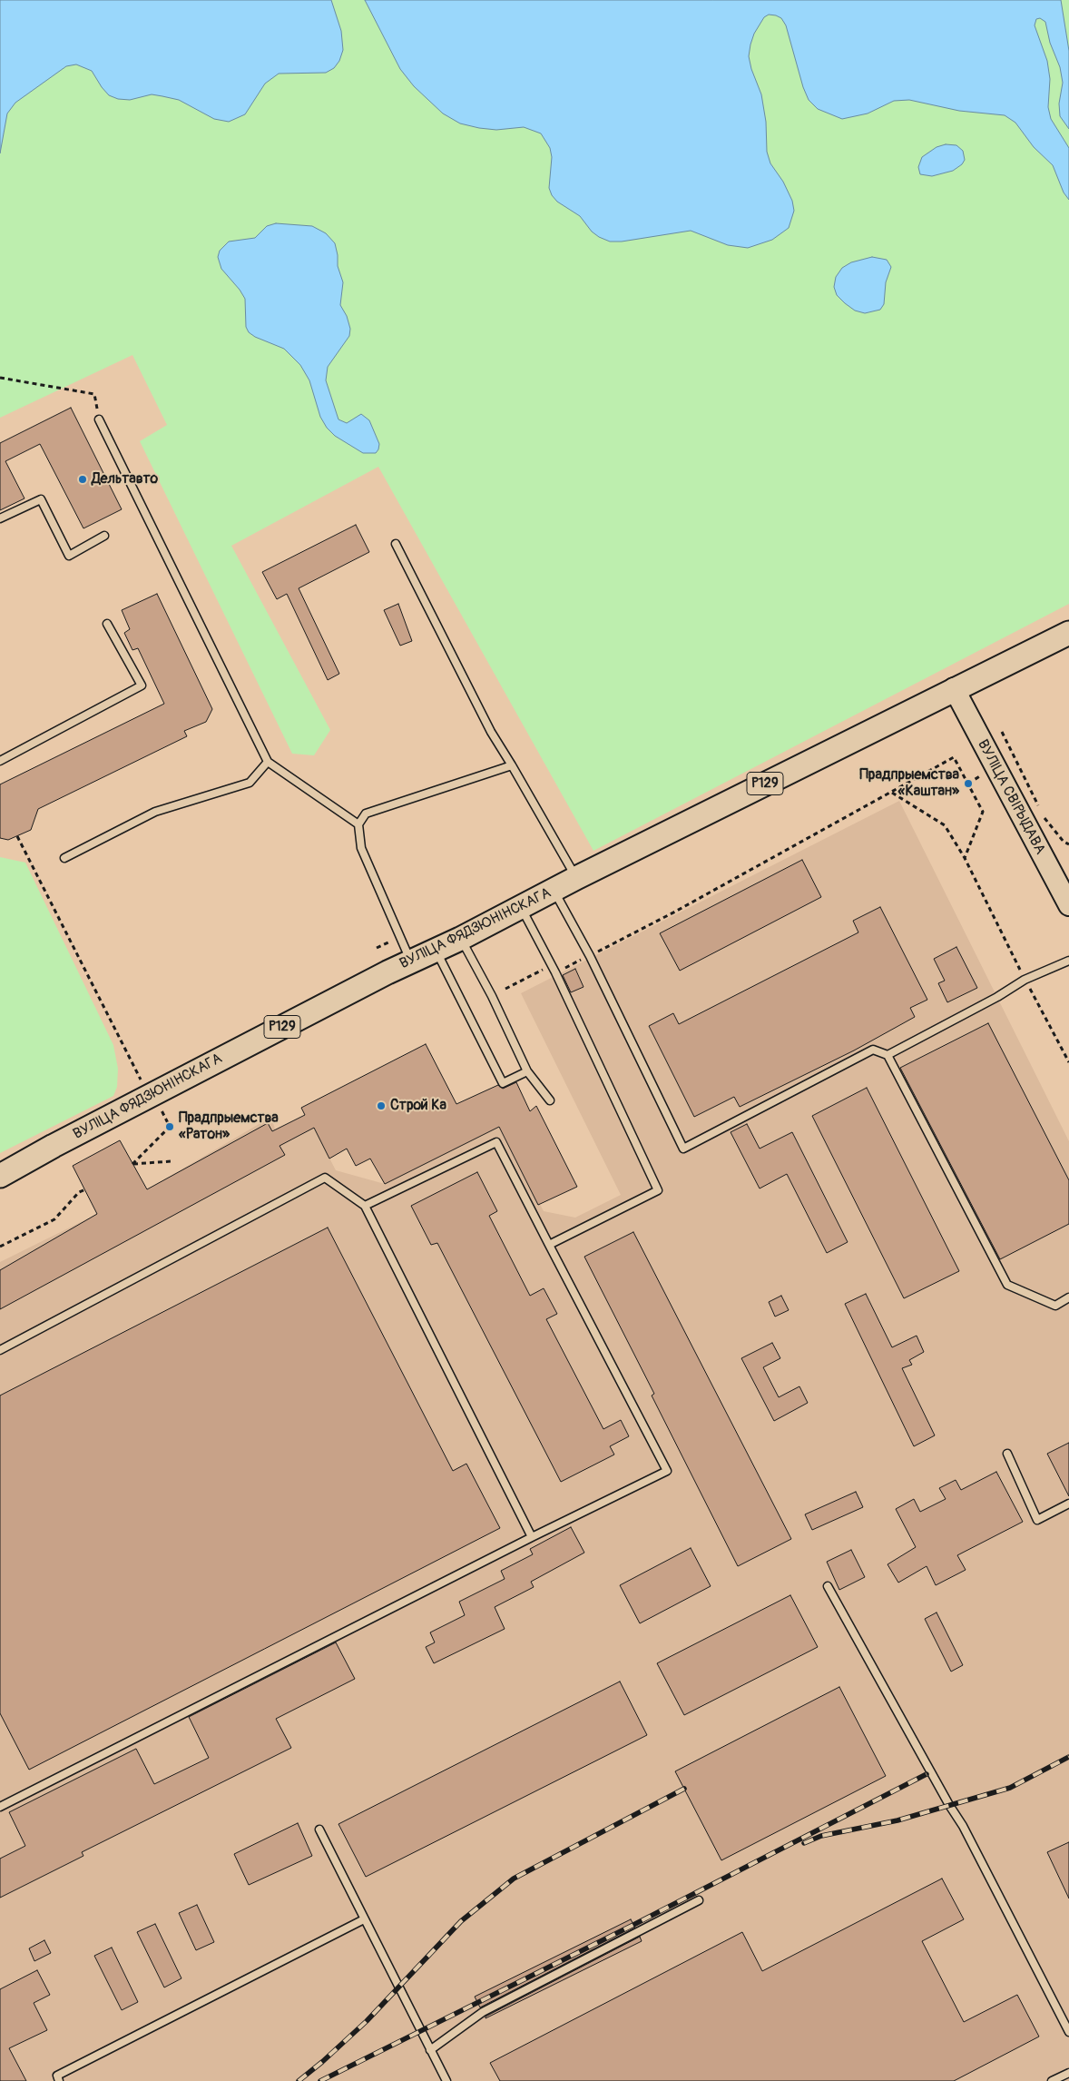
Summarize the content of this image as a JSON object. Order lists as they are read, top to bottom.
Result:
{
  "streets": {
    "main road": ["Р129", "ВУЛІЦА СВІРЫДАВА", "ВУЛІЦА ФЯДЗЮНІНСКАГА"]
  },
  "crossings": [
    ["Р129", "ВУЛІЦА СВІРЫДАВА"],
    ["Р129", "ВУЛІЦА ФЯДЗЮНІНСКАГА"],
    ["ВУЛІЦА СВІРЫДАВА", "ВУЛІЦА ФЯДЗЮНІНСКАГА"]
  ],
  "places": [
    "Дельтавто",
    "Прадпрыемства «Каштан»",
    "Строй Ка",
    "Прадпрыемства «Ратон»"
  ]
}
